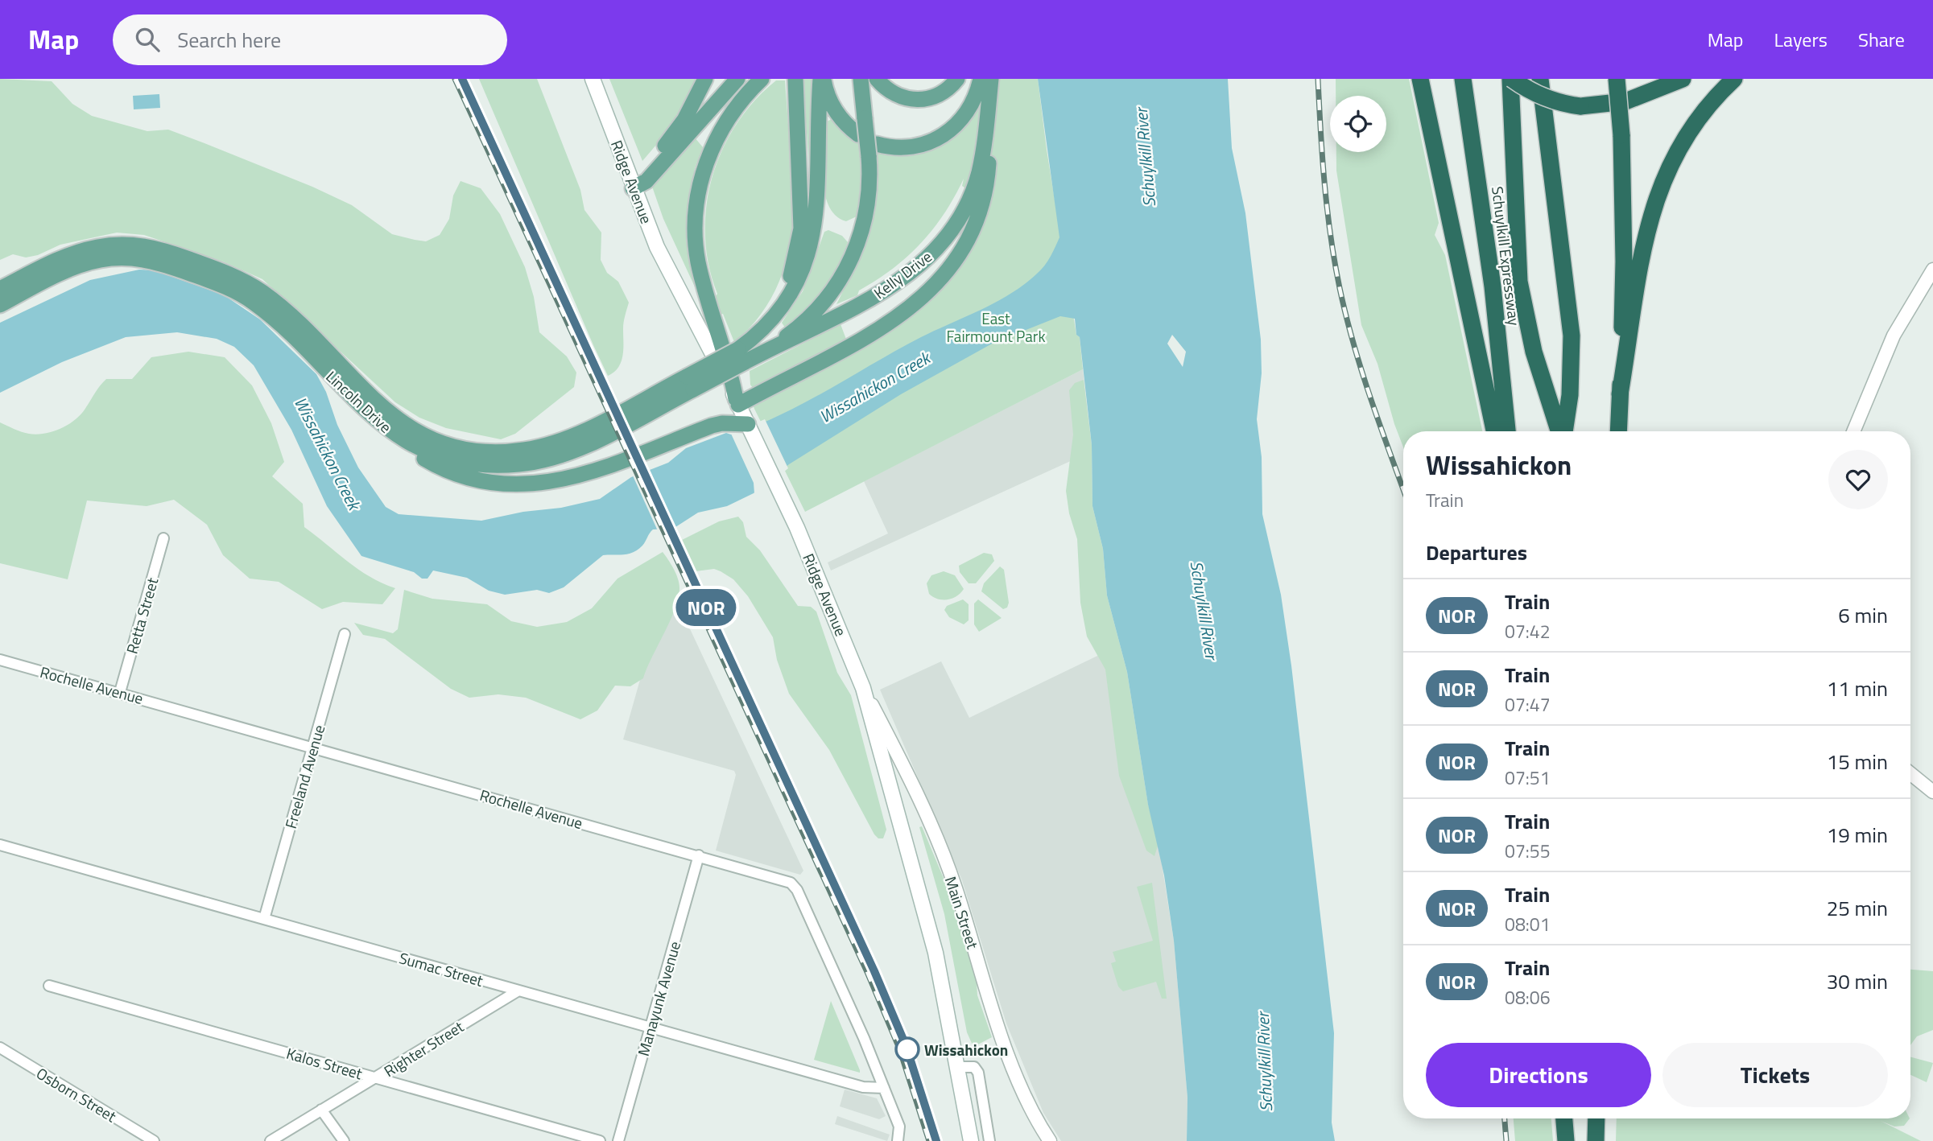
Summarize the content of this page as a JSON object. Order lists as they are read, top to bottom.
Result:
{
  "streets": {
    "highway": ["Schuylkill Expressway"],
    "main road": ["Ridge Avenue", "Kelly Drive", "Lincoln Drive"],
    "street": [
      "Retta Street",
      "Rochelle Avenue",
      "Freeland Avenue",
      "Main Street",
      "Sumac Street",
      "Manayunk Avenue",
      "Righter Street",
      "Kalos Street",
      "Osborn Street"
    ]
  },
  "crossings": [
    ["Ridge Avenue", "Main Street"],
    ["Kelly Drive", "Lincoln Drive"],
    ["Retta Street", "Rochelle Avenue"],
    ["Rochelle Avenue", "Freeland Avenue"],
    ["Rochelle Avenue", "Sumac Street"],
    ["Rochelle Avenue", "Manayunk Avenue"],
    ["Freeland Avenue", "Sumac Street"],
    ["Sumac Street", "Manayunk Avenue"],
    ["Sumac Street", "Righter Street"],
    ["Righter Street", "Kalos Street"]
  ],
  "water": ["Schuylkill River", "Wissahickon Creek"],
  "parks": ["East Fairmount Park"],
  "places": ["Wissahickon"],
  "page": {
    "header": "Map",
    "search": "Search here",
    "nav": ["Map", "Layers", "Share"],
    "on_map": "NOR",
    "heading": [
      ["Wissahickon", "Train"],
      "Departures"
    ],
    "list": [
      {
        "mark": "NOR",
        "name": "Train",
        "note": "07:42",
        "value": "6 min"
      },
      {
        "mark": "NOR",
        "name": "Train",
        "note": "07:47",
        "value": "11 min"
      },
      {
        "mark": "NOR",
        "name": "Train",
        "note": "07:51",
        "value": "15 min"
      },
      {
        "mark": "NOR",
        "name": "Train",
        "note": "07:55",
        "value": "19 min"
      },
      {
        "mark": "NOR",
        "name": "Train",
        "note": "08:01",
        "value": "25 min"
      },
      {
        "mark": "NOR",
        "name": "Train",
        "note": "08:06",
        "value": "30 min"
      }
    ],
    "buttons": ["Directions", "Tickets"]
  }
}
